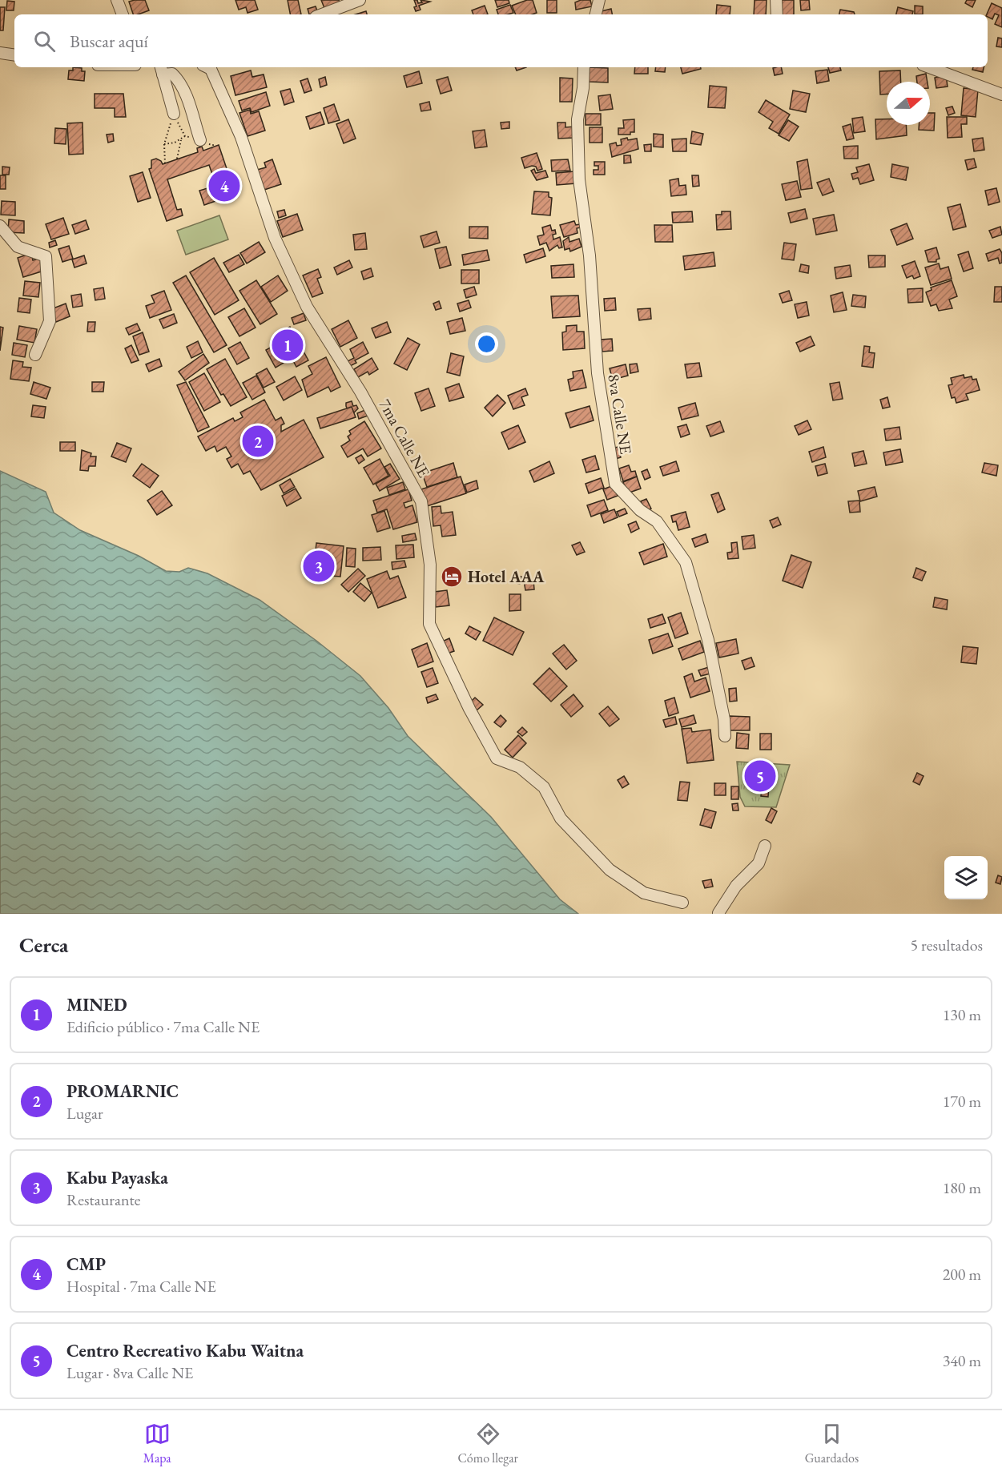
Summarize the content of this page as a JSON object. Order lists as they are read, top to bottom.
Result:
{
  "streets": {
    "street": ["8va Calle NE", "7ma Calle NE"]
  },
  "places": {
    "hotel": ["Hotel AAA"]
  },
  "north": "right",
  "page": {
    "search": "Buscar aquí",
    "pins": [
      "4",
      "1",
      "2",
      "3",
      "5"
    ],
    "heading": ["Cerca", "5 resultados"],
    "list": [
      {
        "mark": "1",
        "name": "MINED",
        "note": "Edificio público · 7ma Calle NE",
        "value": "130 m"
      },
      {
        "mark": "2",
        "name": "PROMARNIC",
        "note": "Lugar",
        "value": "170 m"
      },
      {
        "mark": "3",
        "name": "Kabu Payaska",
        "note": "Restaurante",
        "value": "180 m"
      },
      {
        "mark": "4",
        "name": "CMP",
        "note": "Hospital · 7ma Calle NE",
        "value": "200 m"
      },
      {
        "mark": "5",
        "name": "Centro Recreativo Kabu Waitna",
        "note": "Lugar · 8va Calle NE",
        "value": "340 m"
      }
    ],
    "nav": ["Mapa", "Cómo llegar", "Guardados"]
  }
}
